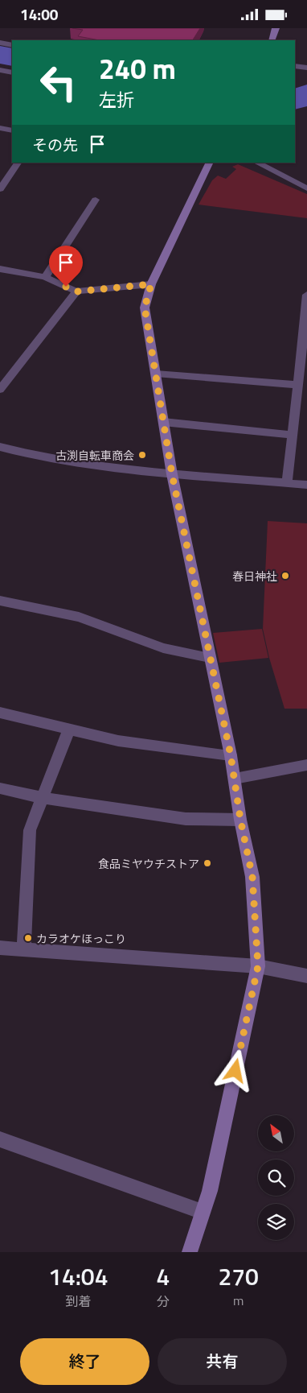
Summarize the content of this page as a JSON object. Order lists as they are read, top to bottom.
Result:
{
  "places": [
    "古渕自転車商会",
    "春日神社",
    "食品ミヤウチストア",
    "カラオケほっこり"
  ],
  "north": "top left",
  "page": {
    "status": "14:00",
    "turn": ["240 m", "左折"],
    "then": "その先",
    "eta": [
      "14:04",
      "到着",
      "4",
      "分",
      "270",
      "m"
    ],
    "buttons": ["終了", "共有"]
  }
}
